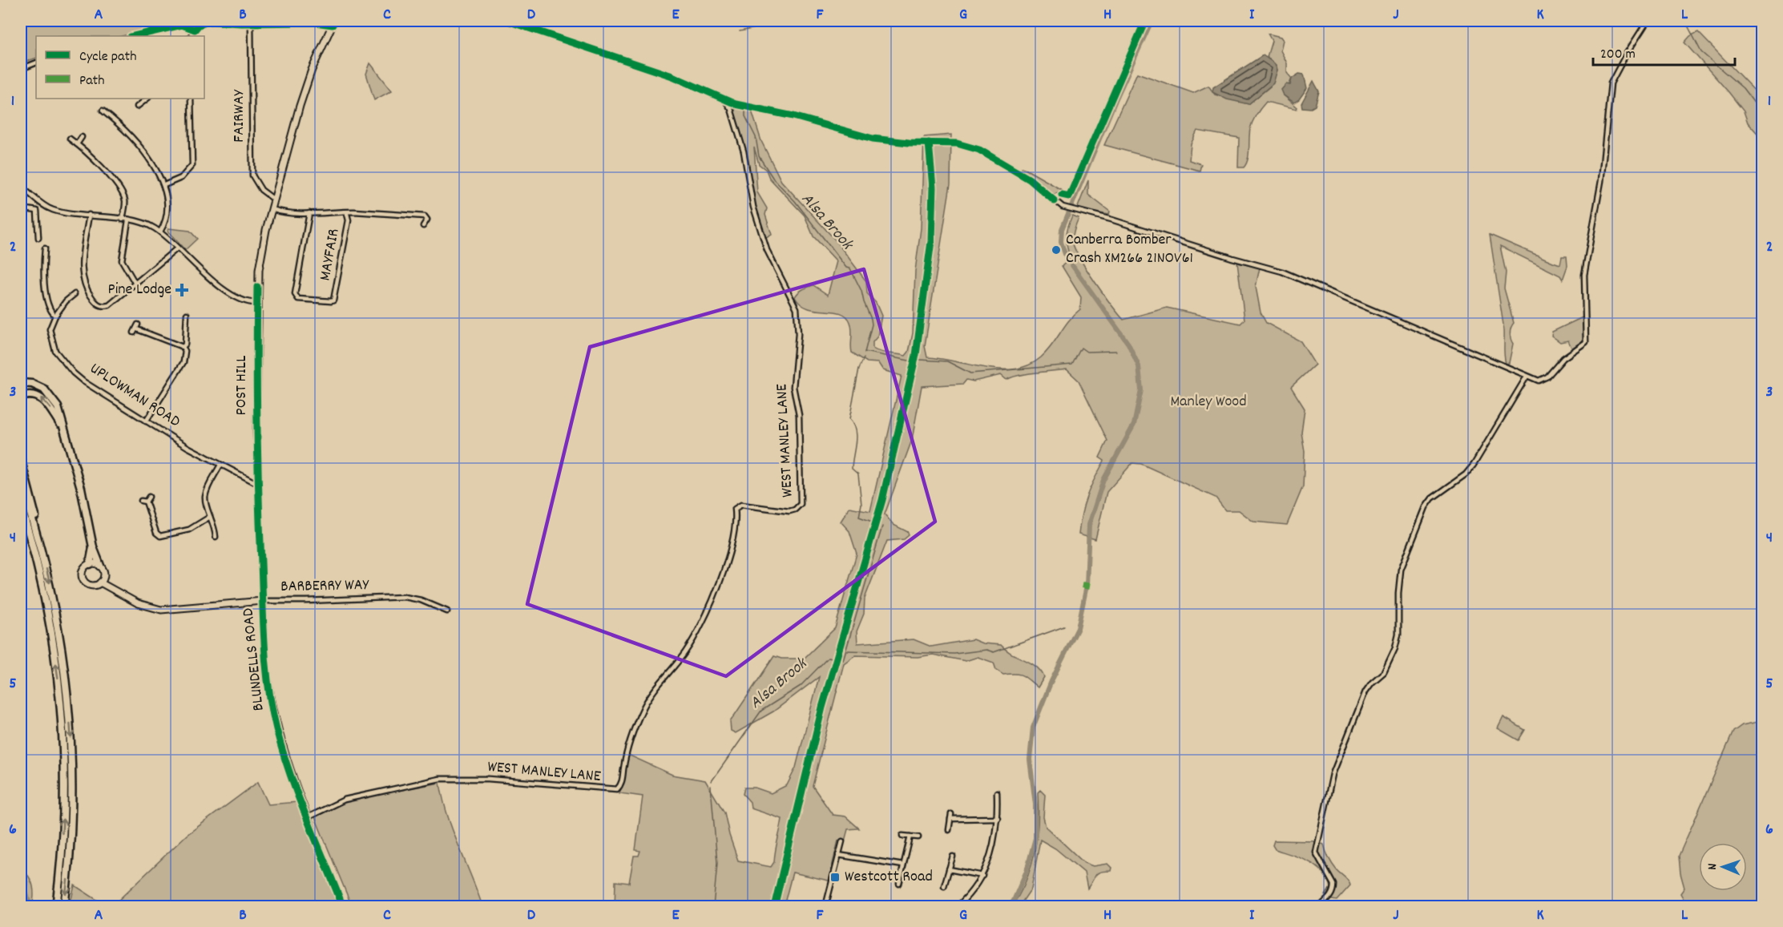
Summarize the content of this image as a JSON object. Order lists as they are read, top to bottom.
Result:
{
  "streets": {
    "street": [
      "FAIRWAY",
      "MAYFAIR",
      "POST HILL",
      "UPLOWMAN ROAD",
      "WEST MANLEY LANE",
      "BARBERRY WAY",
      "BLUNDELLS ROAD"
    ]
  },
  "crossings": [
    ["FAIRWAY", "POST HILL"],
    ["MAYFAIR", "POST HILL"],
    ["POST HILL", "UPLOWMAN ROAD"],
    ["POST HILL", "BLUNDELLS ROAD"],
    ["UPLOWMAN ROAD", "BLUNDELLS ROAD"],
    ["WEST MANLEY LANE", "BLUNDELLS ROAD"],
    ["BARBERRY WAY", "BLUNDELLS ROAD"]
  ],
  "water": ["Alsa Brook"],
  "parks": ["Manley Wood"],
  "places": {
    "other": ["Canberra Bomber Crash XM266 21NOV61"],
    "health": ["Pine Lodge"],
    "transit": ["Westcott Road"]
  },
  "legend": ["Cycle path", "Path"],
  "scale_bar": "200 m",
  "north": "left",
  "grid": {
    "columns": [
      "A",
      "B",
      "C",
      "D",
      "E",
      "F",
      "G",
      "H",
      "I",
      "J",
      "K",
      "L"
    ],
    "rows": [
      "1",
      "2",
      "3",
      "4",
      "5",
      "6"
    ]
  }
}
